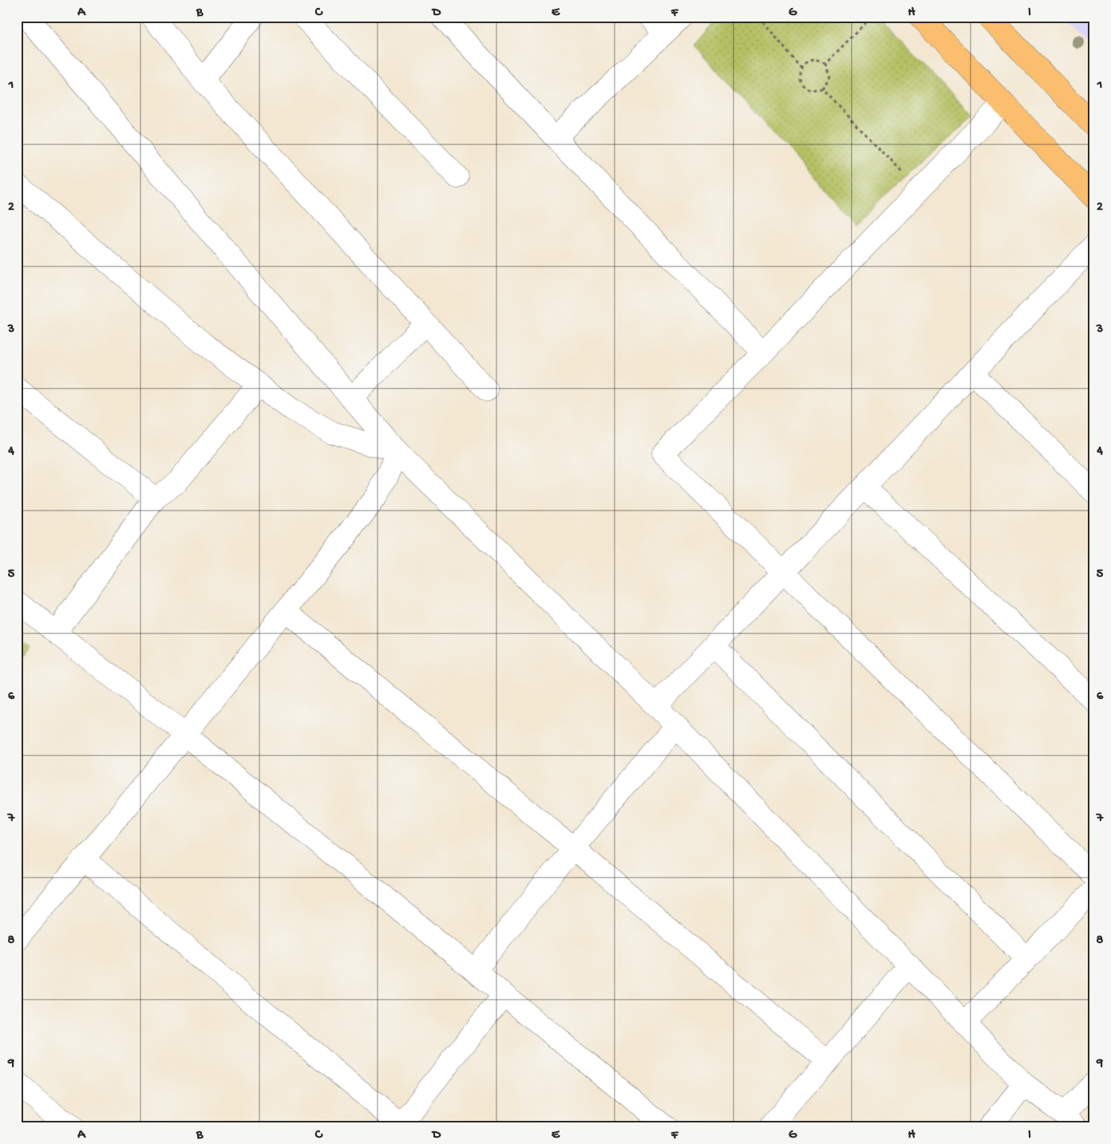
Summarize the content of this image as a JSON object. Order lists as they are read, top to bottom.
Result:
{
  "grid": {
    "columns": [
      "A",
      "B",
      "C",
      "D",
      "E",
      "F",
      "G",
      "H",
      "I"
    ],
    "rows": [
      "1",
      "2",
      "3",
      "4",
      "5",
      "6",
      "7",
      "8",
      "9"
    ]
  }
}
